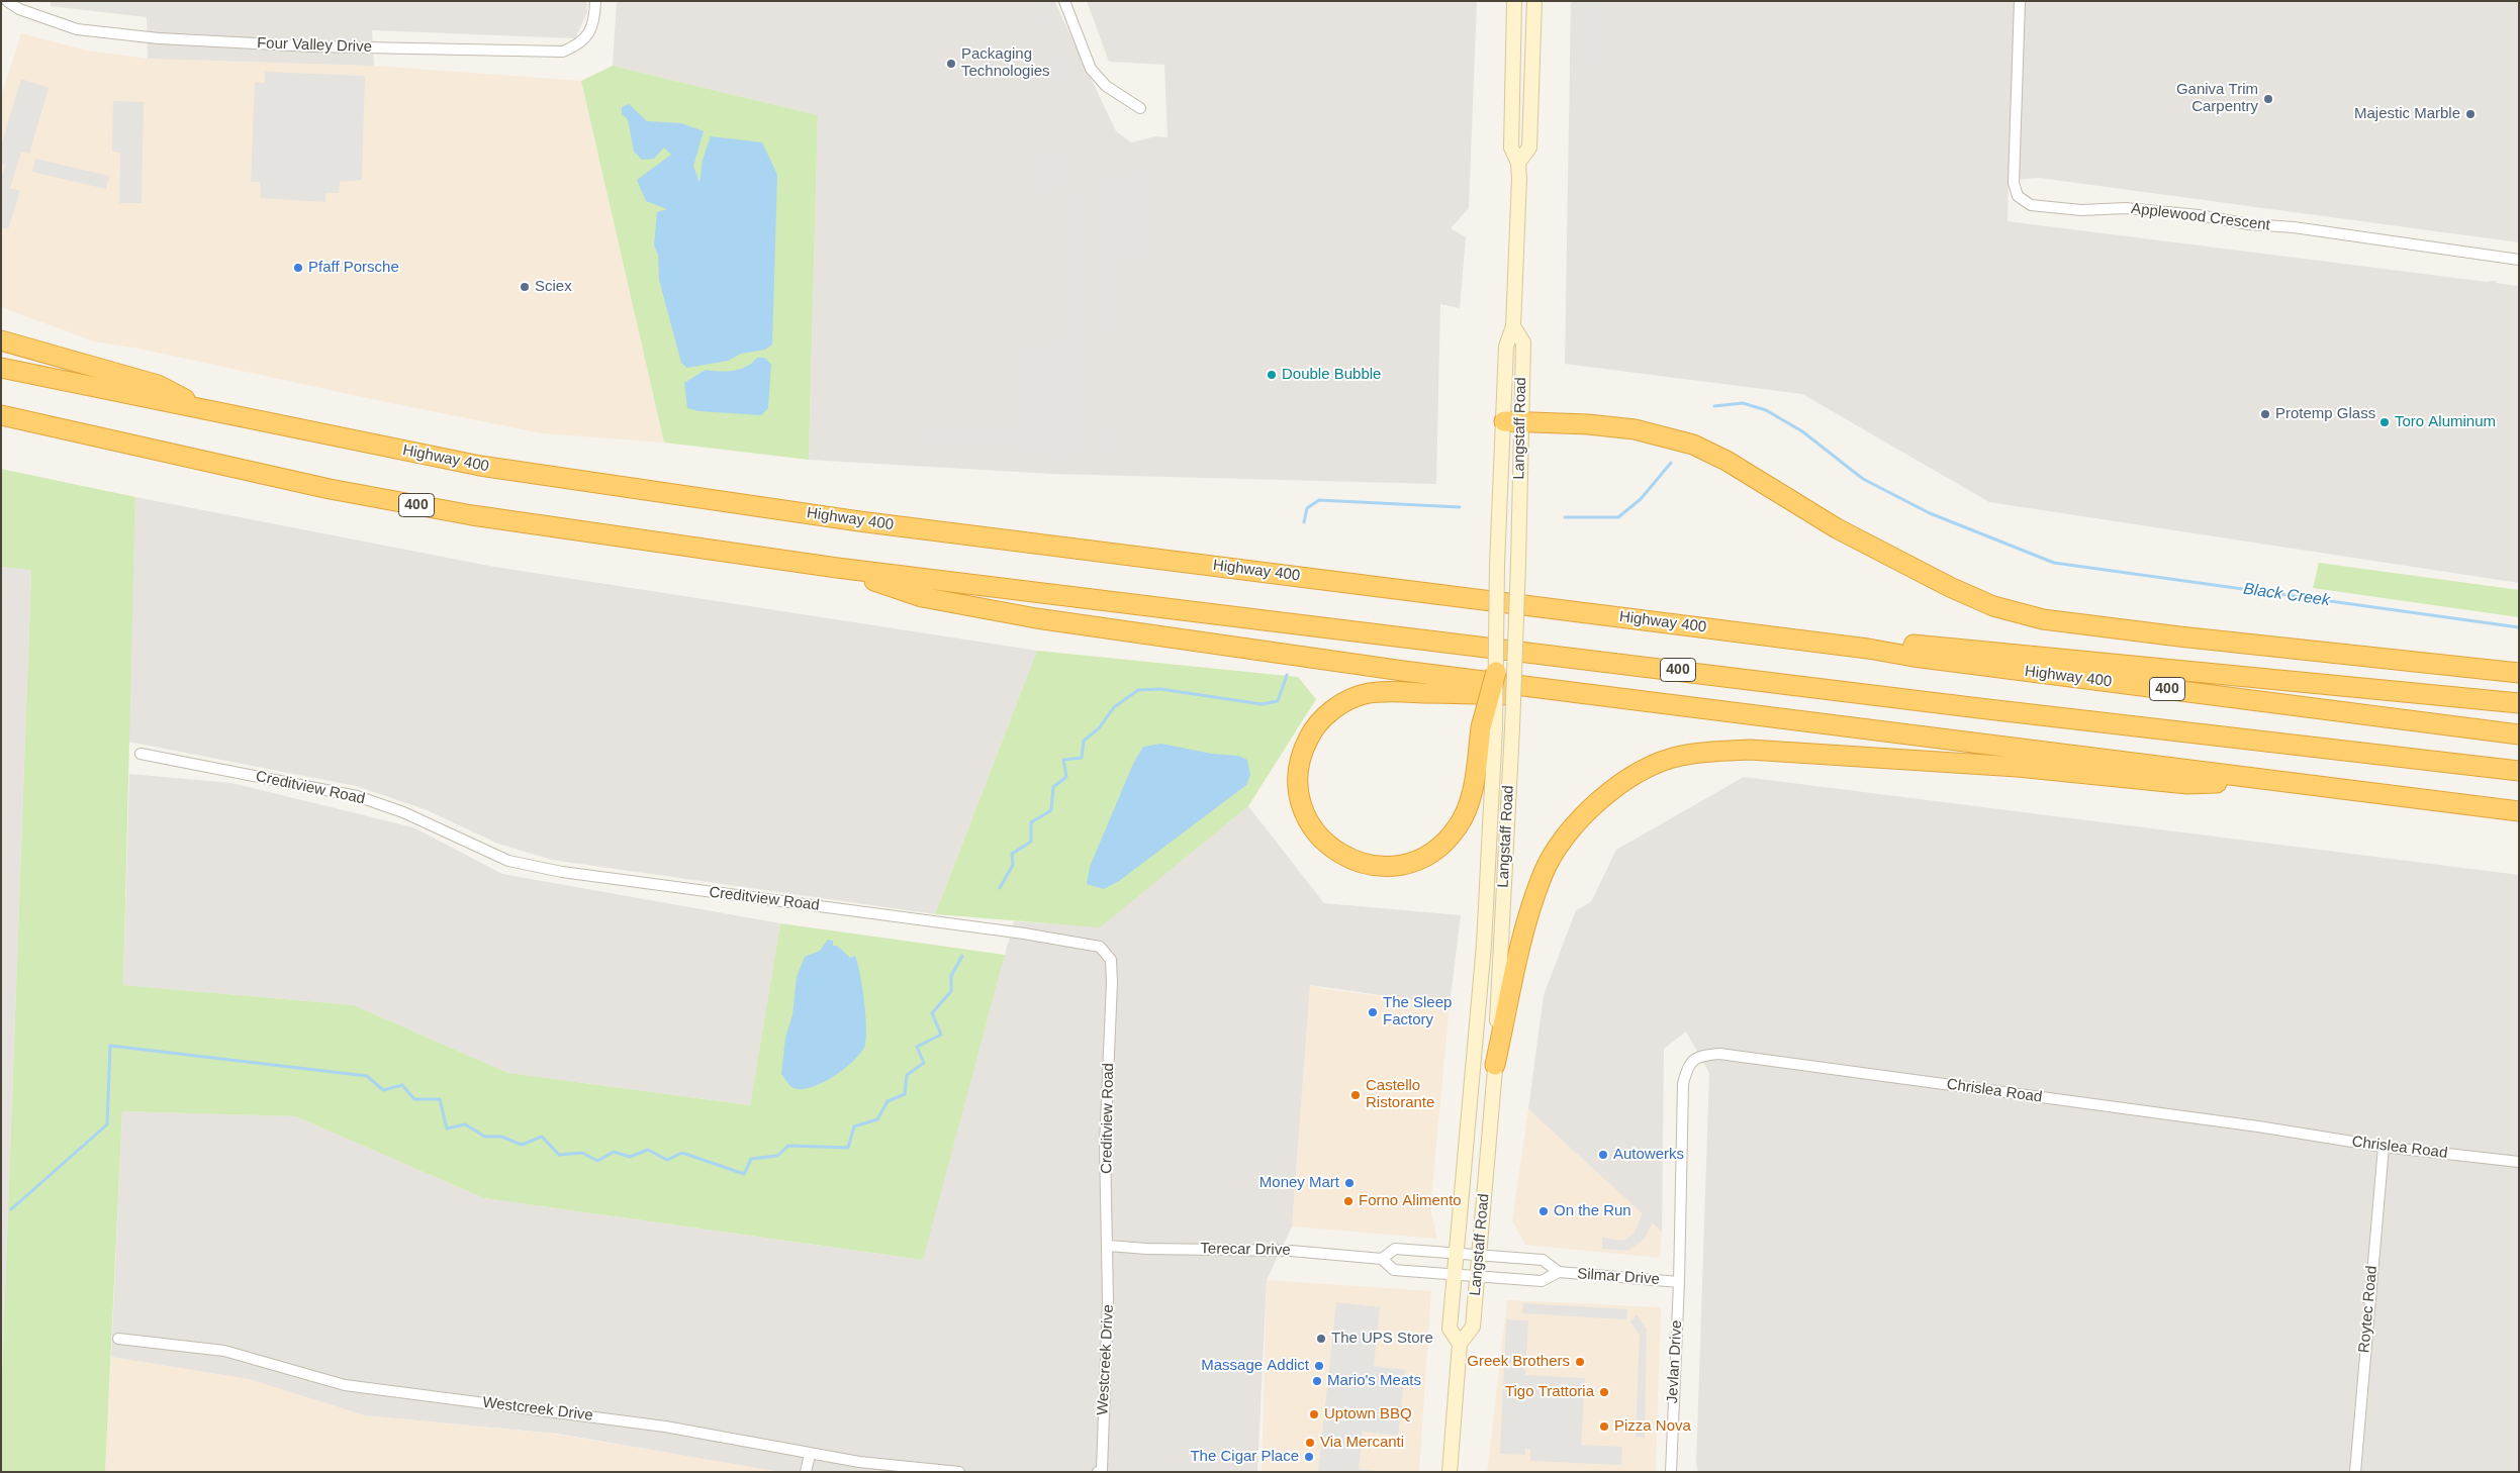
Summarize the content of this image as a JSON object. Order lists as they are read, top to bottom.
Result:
{
  "streets": {
    "highway": ["Highway 400", "400"],
    "main road": ["Langstaff Road"],
    "street": [
      "Four Valley Drive",
      "Applewood Crescent",
      "Creditview Road",
      "Chrislea Road",
      "Terecar Drive",
      "Silmar Drive",
      "Roytec Road",
      "Westcreek Drive",
      "Jevlan Drive"
    ]
  },
  "crossings": [
    ["Langstaff Road", "Terecar Drive"],
    ["Langstaff Road", "Silmar Drive"],
    ["Creditview Road", "Terecar Drive"],
    ["Creditview Road", "Westcreek Drive"],
    ["Chrislea Road", "Silmar Drive"],
    ["Chrislea Road", "Roytec Road"],
    ["Chrislea Road", "Jevlan Drive"],
    ["Terecar Drive", "Silmar Drive"],
    ["Terecar Drive", "Westcreek Drive"],
    ["Silmar Drive", "Jevlan Drive"]
  ],
  "water": ["Black Creek"],
  "places": [
    "Packaging Technologies",
    "Ganiva Trim Carpentry",
    "Majestic Marble",
    "Pfaff Porsche",
    "Sciex",
    "Double Bubble",
    "Protemp Glass",
    "Toro Aluminum",
    "The Sleep Factory",
    "Castello Ristorante",
    "Autowerks",
    "Money Mart",
    "Forno Alimento",
    "On the Run",
    "The UPS Store",
    "Greek Brothers",
    "Massage Addict",
    "Mario's Meats",
    "Tigo Trattoria",
    "Uptown BBQ",
    "Pizza Nova",
    "Via Mercanti",
    "The Cigar Place"
  ]
}
